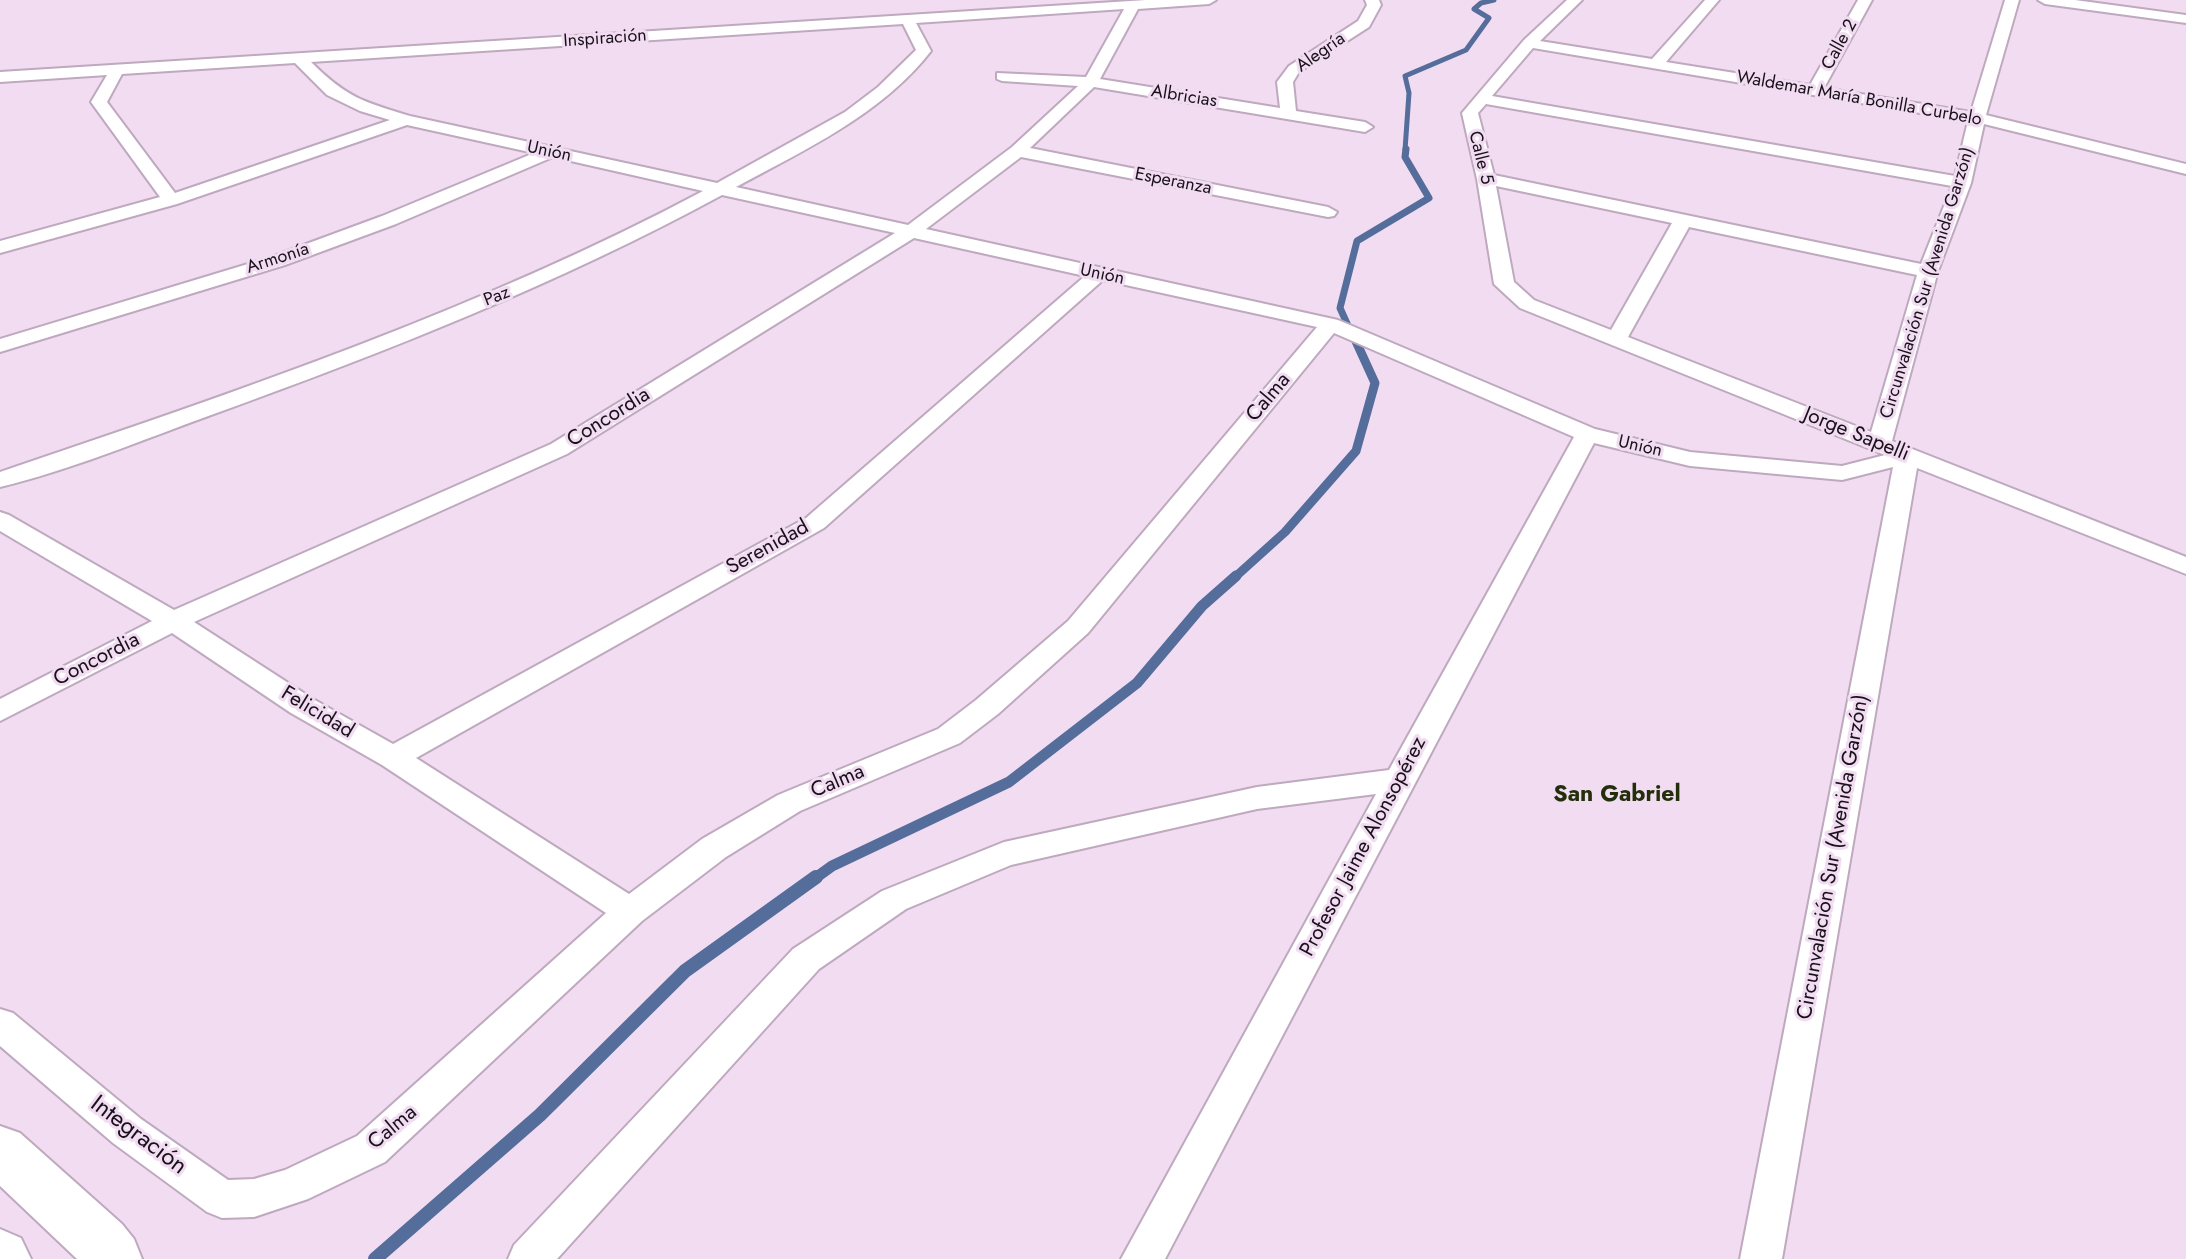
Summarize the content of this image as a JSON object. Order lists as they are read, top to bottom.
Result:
{
  "streets": {
    "street": [
      "Inspiración",
      "Calle 2",
      "Alegría",
      "Albricias",
      "Waldemar María Bonilla Curbelo",
      "Unión",
      "Calle 5",
      "Esperanza",
      "Armonía",
      "Circunvalación Sur (Avenida Garzón)",
      "Paz",
      "Calma",
      "Concordia",
      "Jorge Sapelli",
      "Serenidad",
      "Felicidad",
      "Profesor Jaime Alonsopérez",
      "Integración"
    ]
  },
  "crossings": [
    ["Inspiración", "Unión"],
    ["Inspiración", "Paz"],
    ["Inspiración", "Concordia"],
    ["Calle 2", "Waldemar María Bonilla Curbelo"],
    ["Alegría", "Albricias"],
    ["Albricias", "Concordia"],
    ["Waldemar María Bonilla Curbelo", "Calle 5"],
    ["Waldemar María Bonilla Curbelo", "Circunvalación Sur (Avenida Garzón)"],
    ["Unión", "Armonía"],
    ["Unión", "Circunvalación Sur (Avenida Garzón)"],
    ["Unión", "Paz"],
    ["Unión", "Calma"],
    ["Unión", "Concordia"],
    ["Unión", "Jorge Sapelli"],
    ["Unión", "Serenidad"],
    ["Unión", "Profesor Jaime Alonsopérez"],
    ["Calle 5", "Jorge Sapelli"],
    ["Esperanza", "Concordia"],
    ["Circunvalación Sur (Avenida Garzón)", "Jorge Sapelli"],
    ["Calma", "Felicidad"],
    ["Calma", "Integración"],
    ["Concordia", "Felicidad"],
    ["Serenidad", "Felicidad"]
  ],
  "districts": ["San Gabriel"]
}
